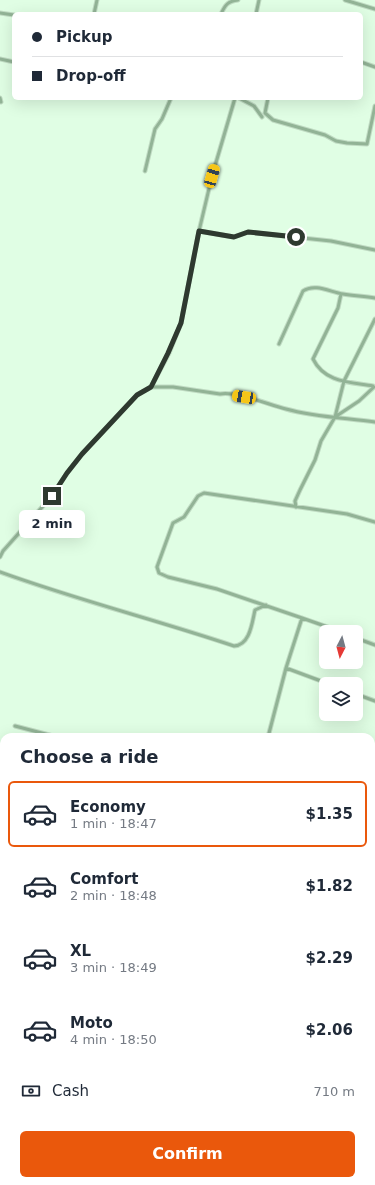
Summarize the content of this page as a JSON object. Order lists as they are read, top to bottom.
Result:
{
  "north": "bottom",
  "page": {
    "banner": ["Pickup", "Drop-off"],
    "bubble": "2 min",
    "heading": "Choose a ride",
    "list": [
      {
        "name": "Economy",
        "note": "1 min · 18:47",
        "value": "$1.35"
      },
      {
        "name": "Comfort",
        "note": "2 min · 18:48",
        "value": "$1.82"
      },
      {
        "name": "XL",
        "note": "3 min · 18:49",
        "value": "$2.29"
      },
      {
        "name": "Moto",
        "note": "4 min · 18:50",
        "value": "$2.06"
      }
    ],
    "pay": ["Cash", "710 m"],
    "buttons": "Confirm"
  }
}
